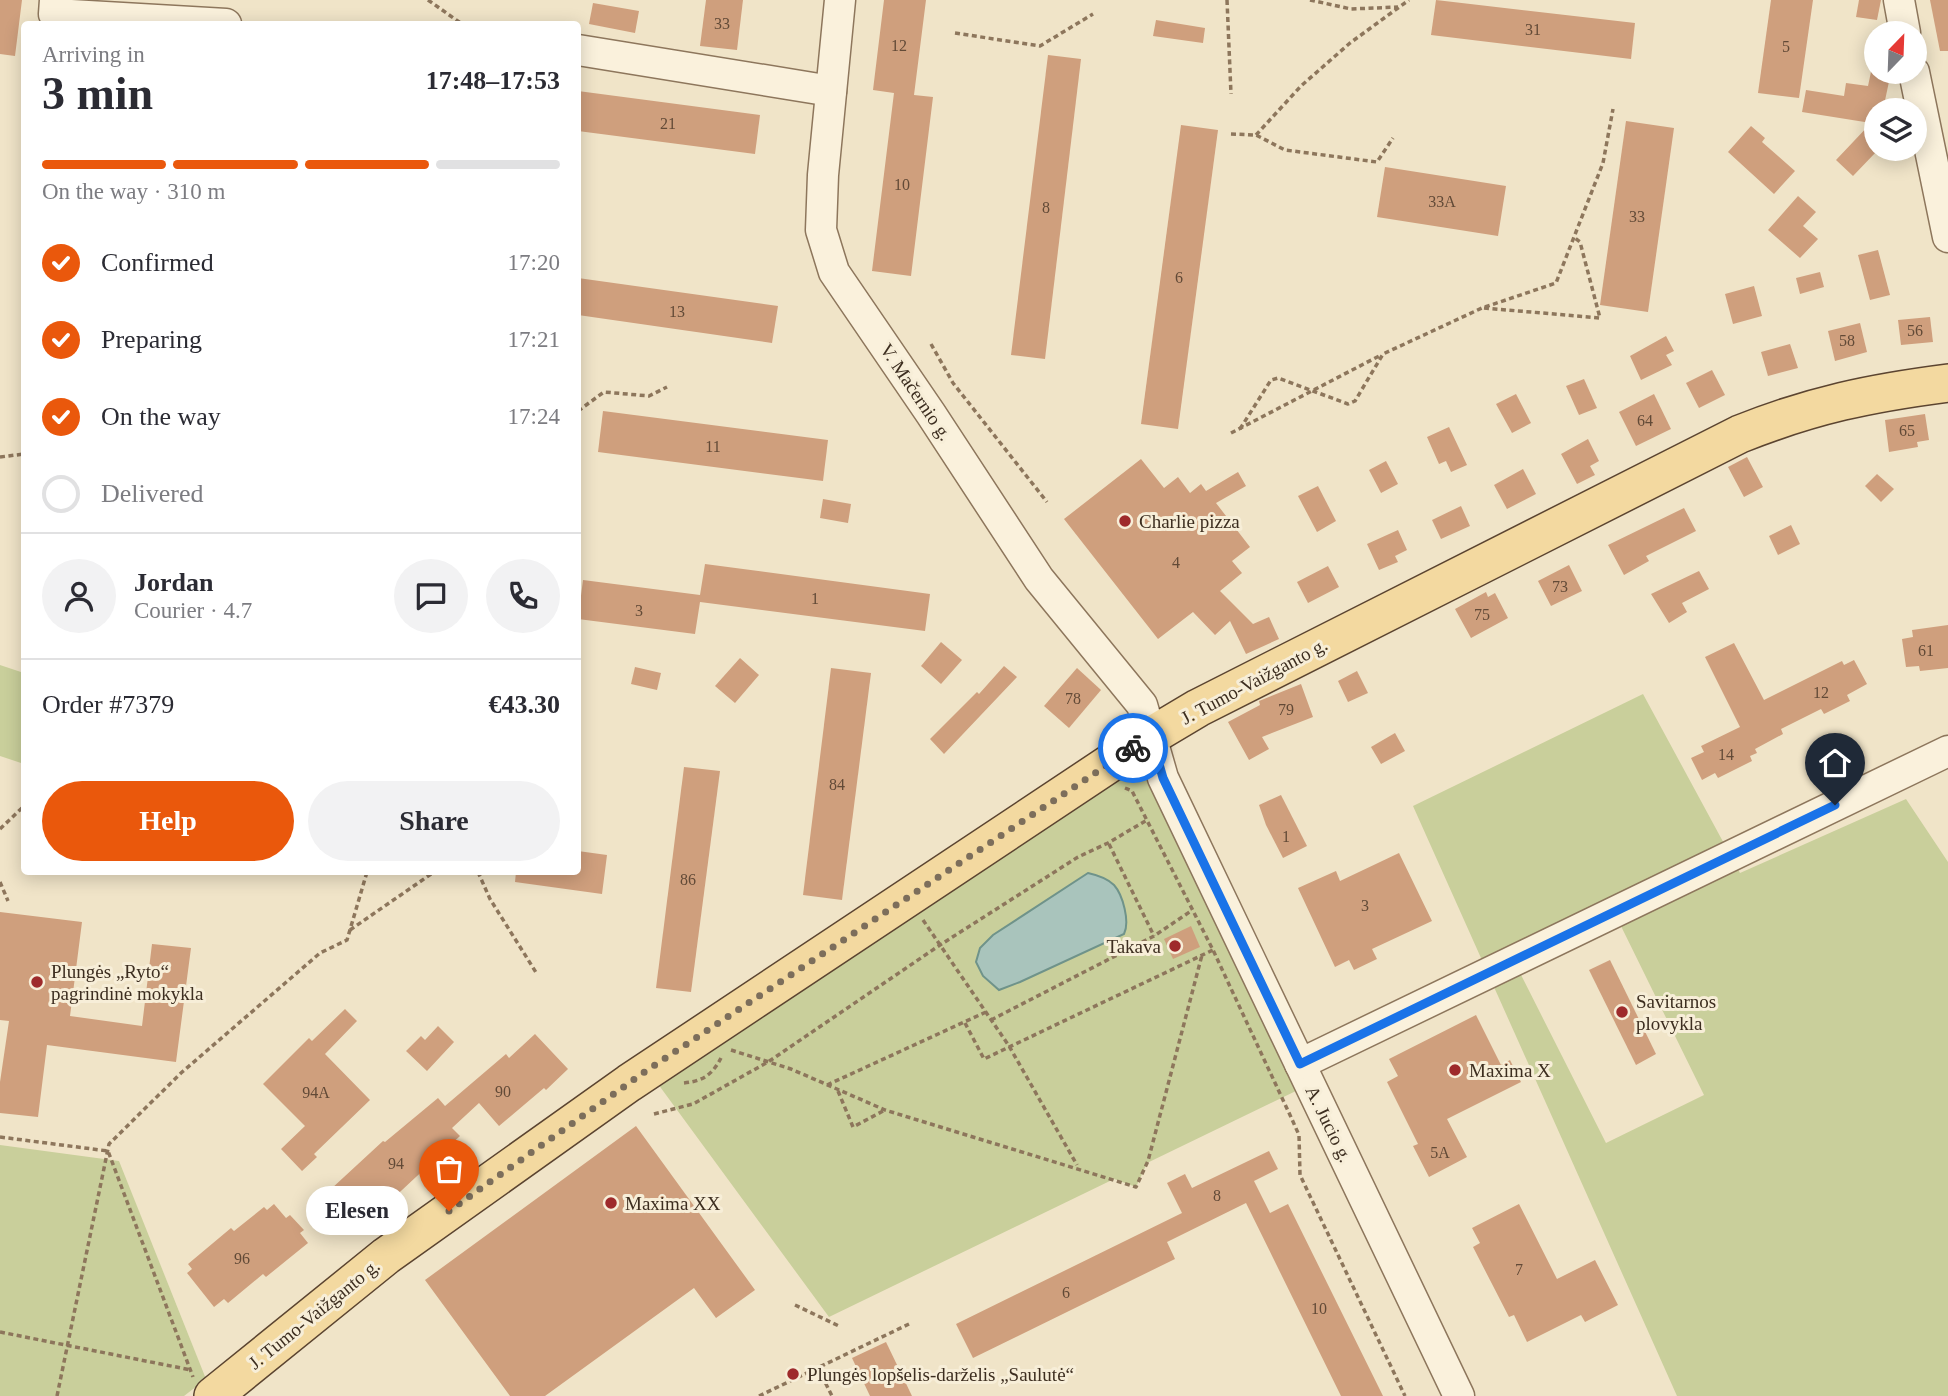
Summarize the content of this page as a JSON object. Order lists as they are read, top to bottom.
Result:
{
  "streets": {
    "main road": ["J. Tumo-Vaižganto g."],
    "street": ["V. Mačernio g.", "A. Jucio g."]
  },
  "crossings": [
    ["V. Mačernio g.", "J. Tumo-Vaižganto g."],
    ["V. Mačernio g.", "A. Jucio g."],
    ["J. Tumo-Vaižganto g.", "A. Jucio g."]
  ],
  "places": [
    "Charlie pizza",
    "Takava",
    "Plungės „Ryto“ pagrindinė mokykla",
    "Savitarnos plovykla",
    "Maxima X",
    "Maxima XX",
    "Elesen",
    "Plungės lopšelis-darželis „Saulutė“"
  ],
  "house_numbers": [
    "33",
    "31",
    "12",
    "5",
    "21",
    "10",
    "33A",
    "8",
    "33",
    "6",
    "13",
    "56",
    "58",
    "64",
    "65",
    "11",
    "4",
    "73",
    "1",
    "3",
    "75",
    "61",
    "12",
    "78",
    "79",
    "14",
    "84",
    "1",
    "86",
    "3",
    "90",
    "94A",
    "5A",
    "94",
    "8",
    "96",
    "7",
    "6",
    "10"
  ],
  "north": "top right",
  "page": {
    "heading": ["3 min", "Arriving in", "17:48–17:53"],
    "panel": [
      "Jordan",
      "Courier · 4.7",
      "Order #7379",
      "€43.30"
    ],
    "bar": "On the way · 310 m",
    "list": [
      ["Confirmed", "17:20"],
      ["Preparing", "17:21"],
      ["On the way", "17:24"],
      "Delivered"
    ],
    "buttons": ["Help", "Share"],
    "bubble": "Elesen"
  }
}
